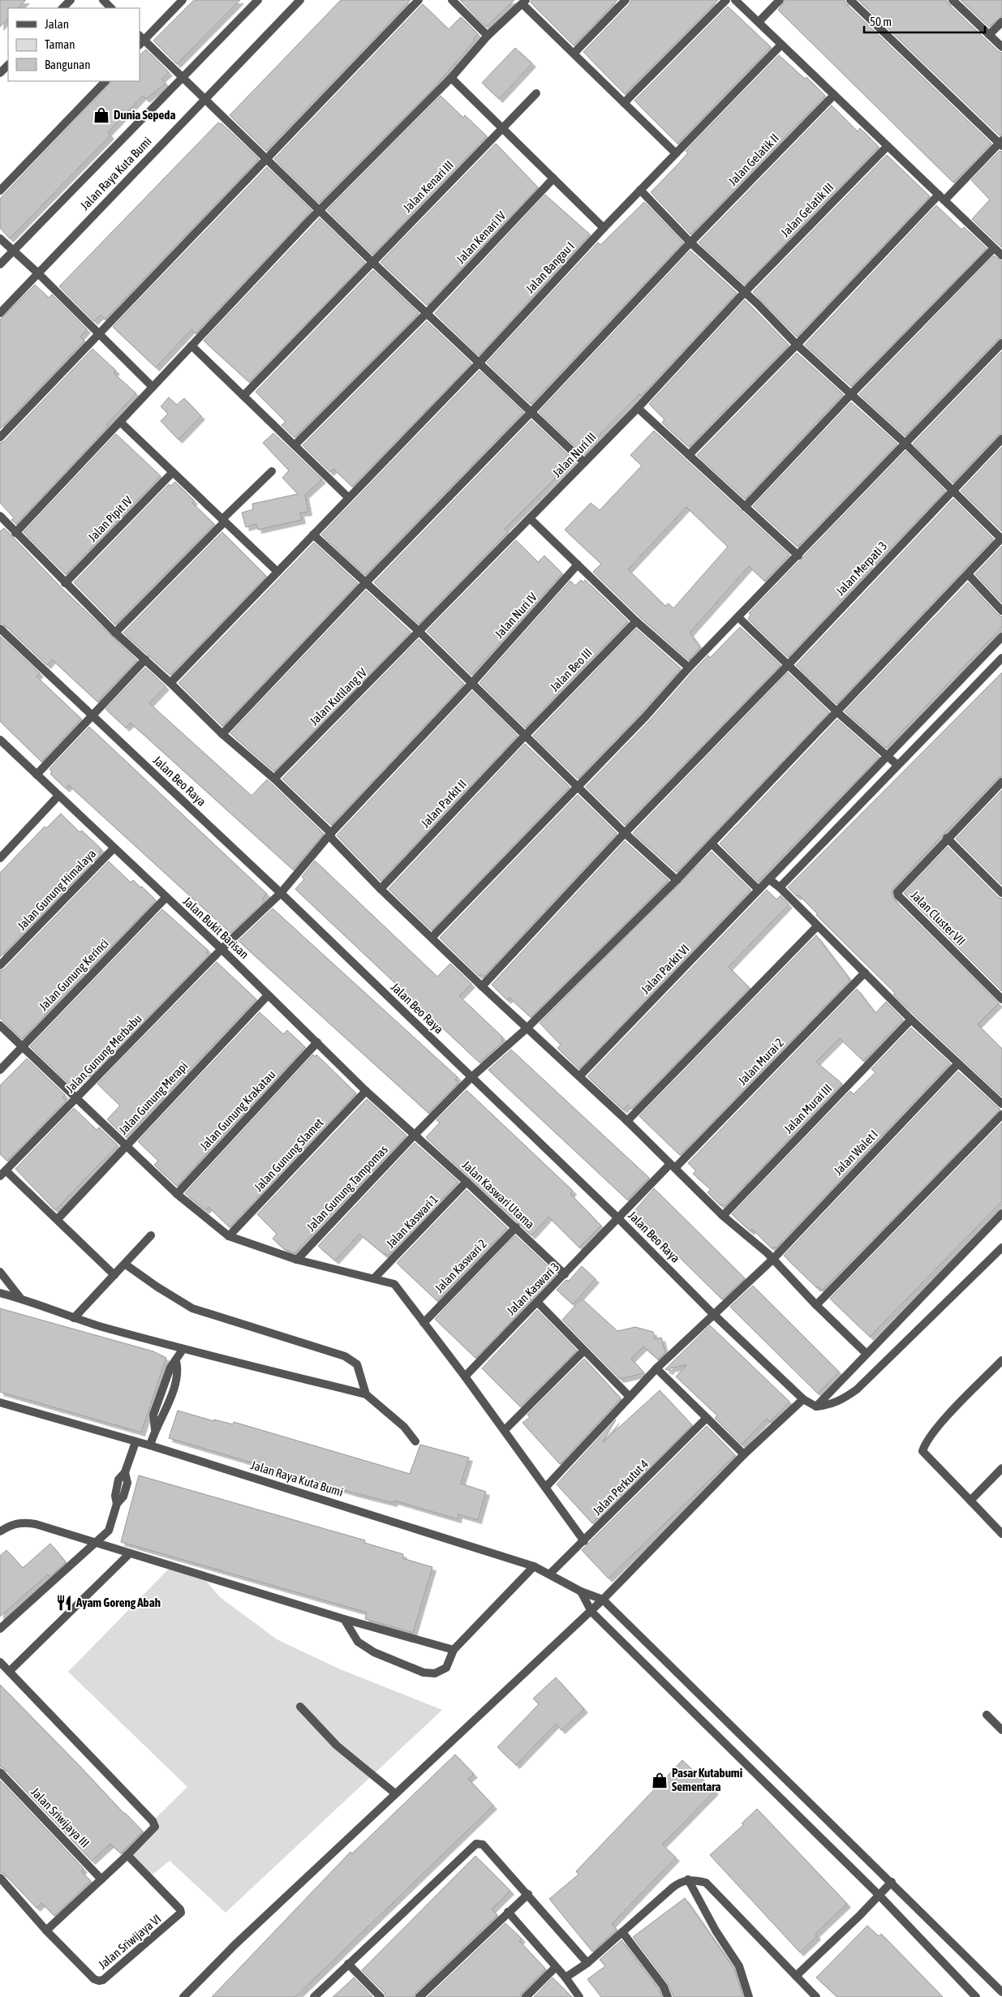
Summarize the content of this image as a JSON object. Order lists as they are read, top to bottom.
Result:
{
  "streets": {
    "street": [
      "Jalan Gelatik II",
      "Jalan Raya Kuta Bumi",
      "Jalan Kenari III",
      "Jalan Gelatik III",
      "Jalan Kenari IV",
      "Jalan Bangau I",
      "Jalan Nuri III",
      "Jalan Pipit IV",
      "Jalan Merpati 3",
      "Jalan Nuri IV",
      "Jalan Beo III",
      "Jalan Kutilang IV",
      "Jalan Beo Raya",
      "Jalan Parkit II",
      "Jalan Gunung Himalaya",
      "Jalan Cluster VII",
      "Jalan Bukit Barisan",
      "Jalan Parkit VI",
      "Jalan Gunung Kerinci",
      "Jalan Gunung Merbabu",
      "Jalan Murai 2",
      "Jalan Gunung Merapi",
      "Jalan Murai III",
      "Jalan Gunung Krakatau",
      "Jalan Walet I",
      "Jalan Gunung Slamet",
      "Jalan Gunung Tampomas",
      "Jalan Kaswari Utama",
      "Jalan Kaswari 1",
      "Jalan Kaswari 2",
      "Jalan Kaswari 3",
      "Jalan Perkutut 4",
      "Jalan Sriwijaya III",
      "Jalan Sriwijaya VI"
    ]
  },
  "crossings": [
    ["Jalan Raya Kuta Bumi", "Jalan Perkutut 4"],
    ["Jalan Gelatik III", "Jalan Nuri III"],
    ["Jalan Nuri III", "Jalan Kutilang IV"],
    ["Jalan Nuri IV", "Jalan Gunung Merbabu"],
    ["Jalan Beo III", "Jalan Parkit II"],
    ["Jalan Beo Raya", "Jalan Gunung Merbabu"],
    ["Jalan Beo Raya", "Jalan Murai 2"],
    ["Jalan Beo Raya", "Jalan Walet I"],
    ["Jalan Beo Raya", "Jalan Gunung Tampomas"],
    ["Jalan Beo Raya", "Jalan Kaswari 3"],
    ["Jalan Gunung Himalaya", "Jalan Bukit Barisan"],
    ["Jalan Bukit Barisan", "Jalan Gunung Kerinci"],
    ["Jalan Bukit Barisan", "Jalan Gunung Merbabu"],
    ["Jalan Bukit Barisan", "Jalan Gunung Merapi"],
    ["Jalan Bukit Barisan", "Jalan Gunung Krakatau"],
    ["Jalan Bukit Barisan", "Jalan Gunung Slamet"],
    ["Jalan Bukit Barisan", "Jalan Gunung Tampomas"],
    ["Jalan Bukit Barisan", "Jalan Kaswari Utama"],
    ["Jalan Murai 2", "Jalan Kaswari 3"],
    ["Jalan Gunung Tampomas", "Jalan Kaswari Utama"],
    ["Jalan Kaswari Utama", "Jalan Kaswari 1"],
    ["Jalan Kaswari Utama", "Jalan Kaswari 2"],
    ["Jalan Kaswari Utama", "Jalan Kaswari 3"]
  ],
  "places": {
    "shop": ["Dunia Sepeda", "Pasar Kutabumi Sementara"],
    "restaurant": ["Ayam Goreng Abah"]
  },
  "legend": ["Jalan", "Taman", "Bangunan"],
  "scale_bar": "50 m"
}
